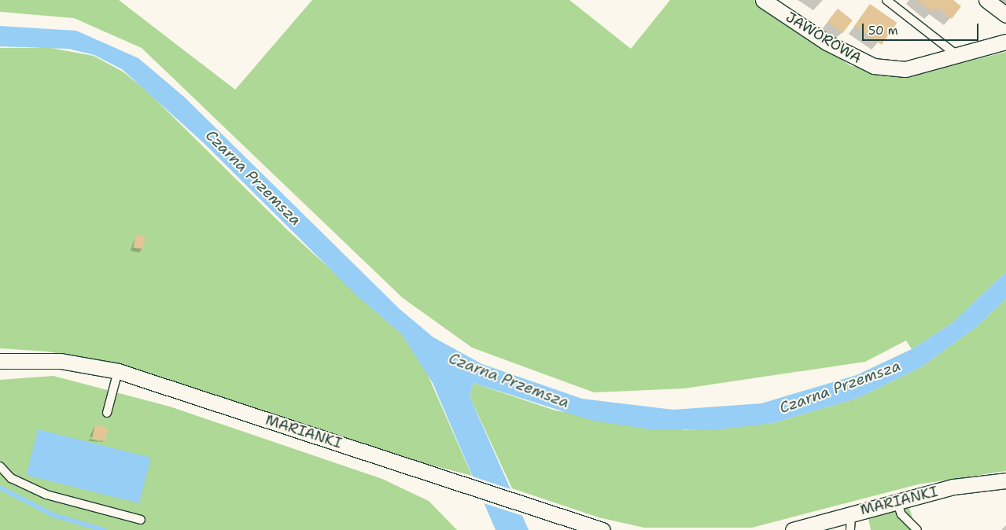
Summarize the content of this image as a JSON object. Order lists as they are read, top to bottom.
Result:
{
  "streets": {
    "street": ["JAWOROWA", "MARIANKI"]
  },
  "water": ["Czarna Przemsza"],
  "scale_bar": "50 m"
}
